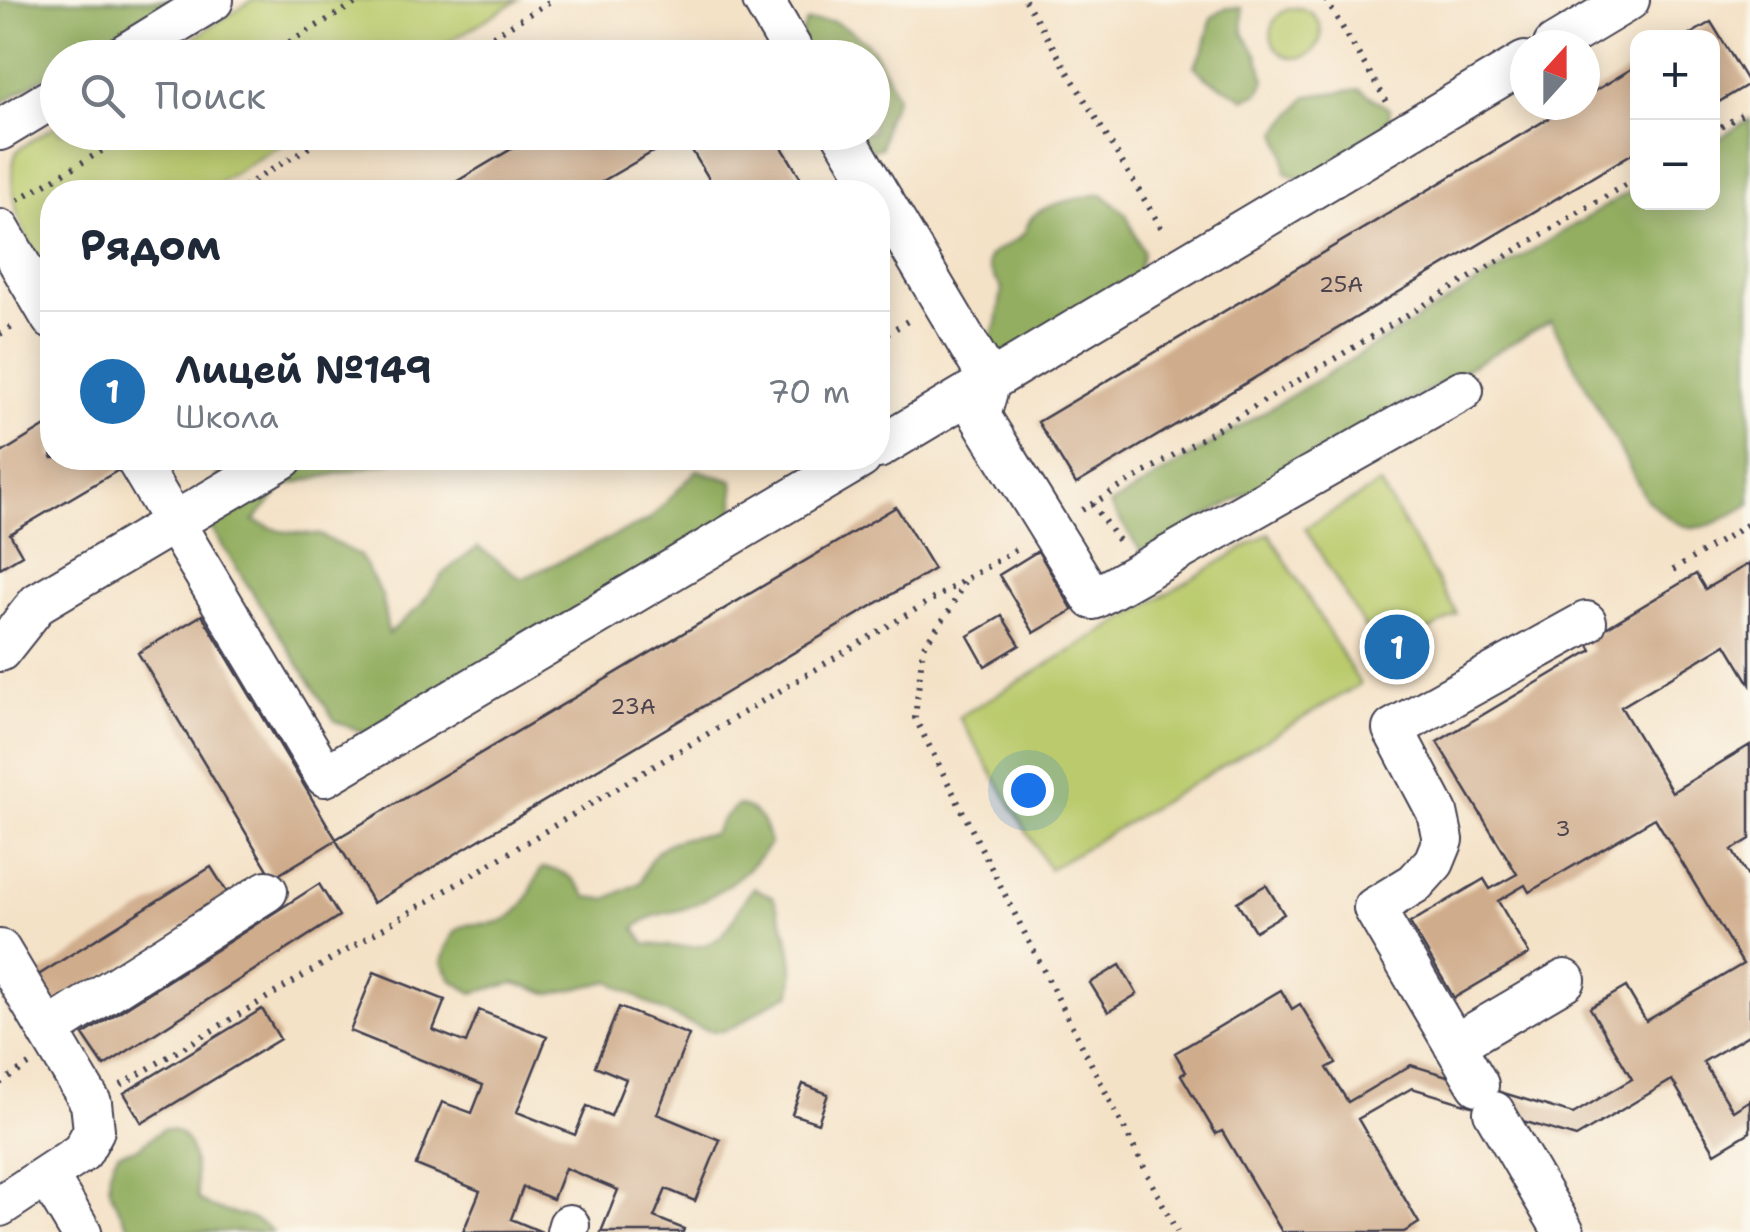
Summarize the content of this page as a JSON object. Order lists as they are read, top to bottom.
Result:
{
  "house_numbers": ["25А", "23А", "3"],
  "north": "top",
  "page": {
    "map_buttons": ["+", "−"],
    "search": "Поиск",
    "heading": "Рядом",
    "list": [
      {
        "mark": "1",
        "name": "Лицей №149",
        "note": "Школа",
        "value": "70 m"
      }
    ],
    "pins": "1"
  }
}
